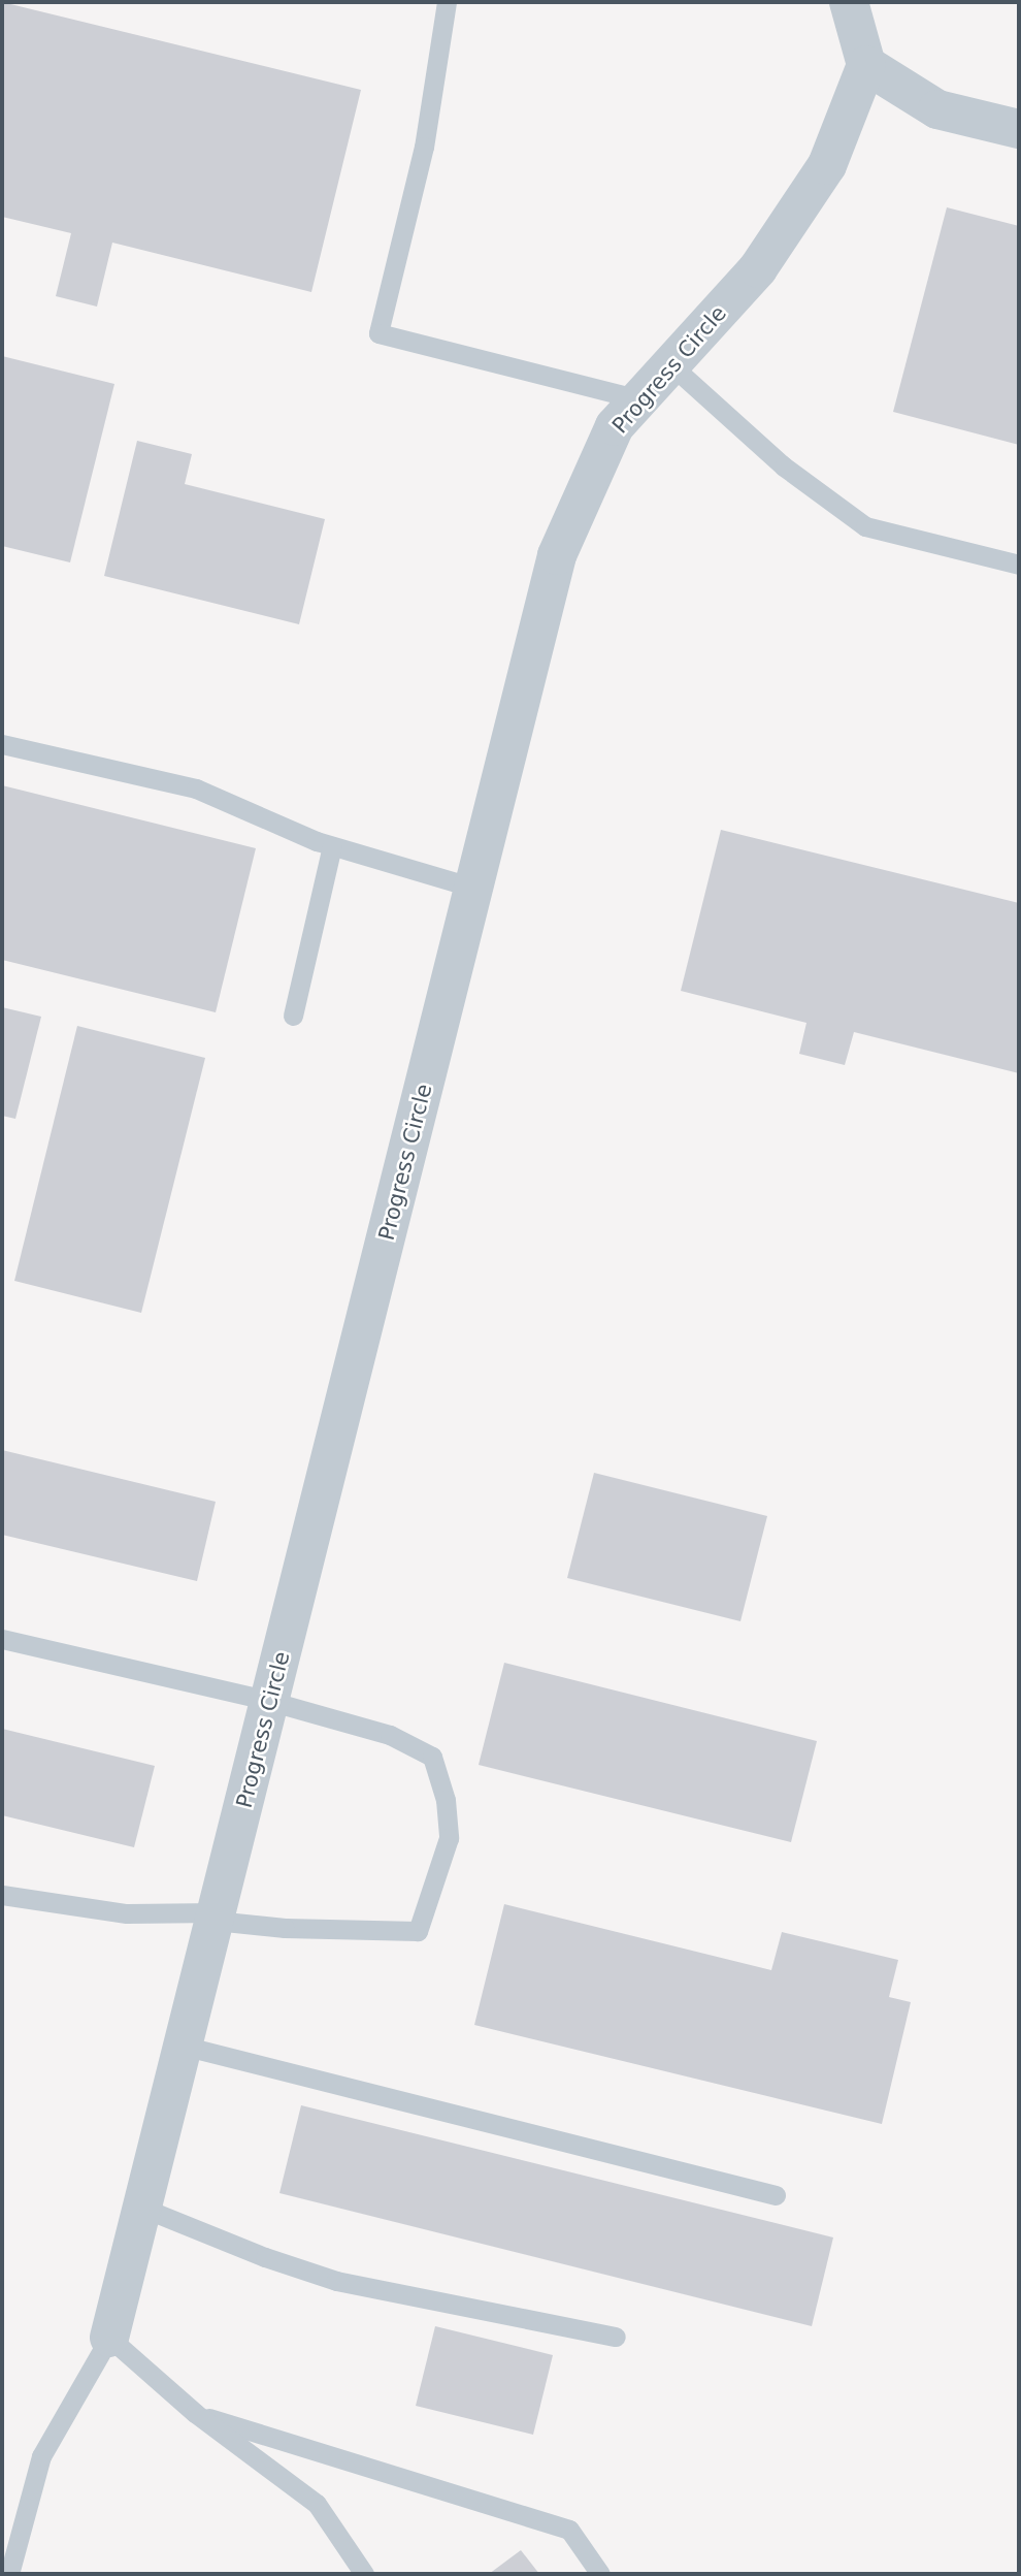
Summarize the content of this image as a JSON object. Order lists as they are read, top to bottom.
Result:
{
  "streets": {
    "street": ["Progress Circle"]
  }
}
